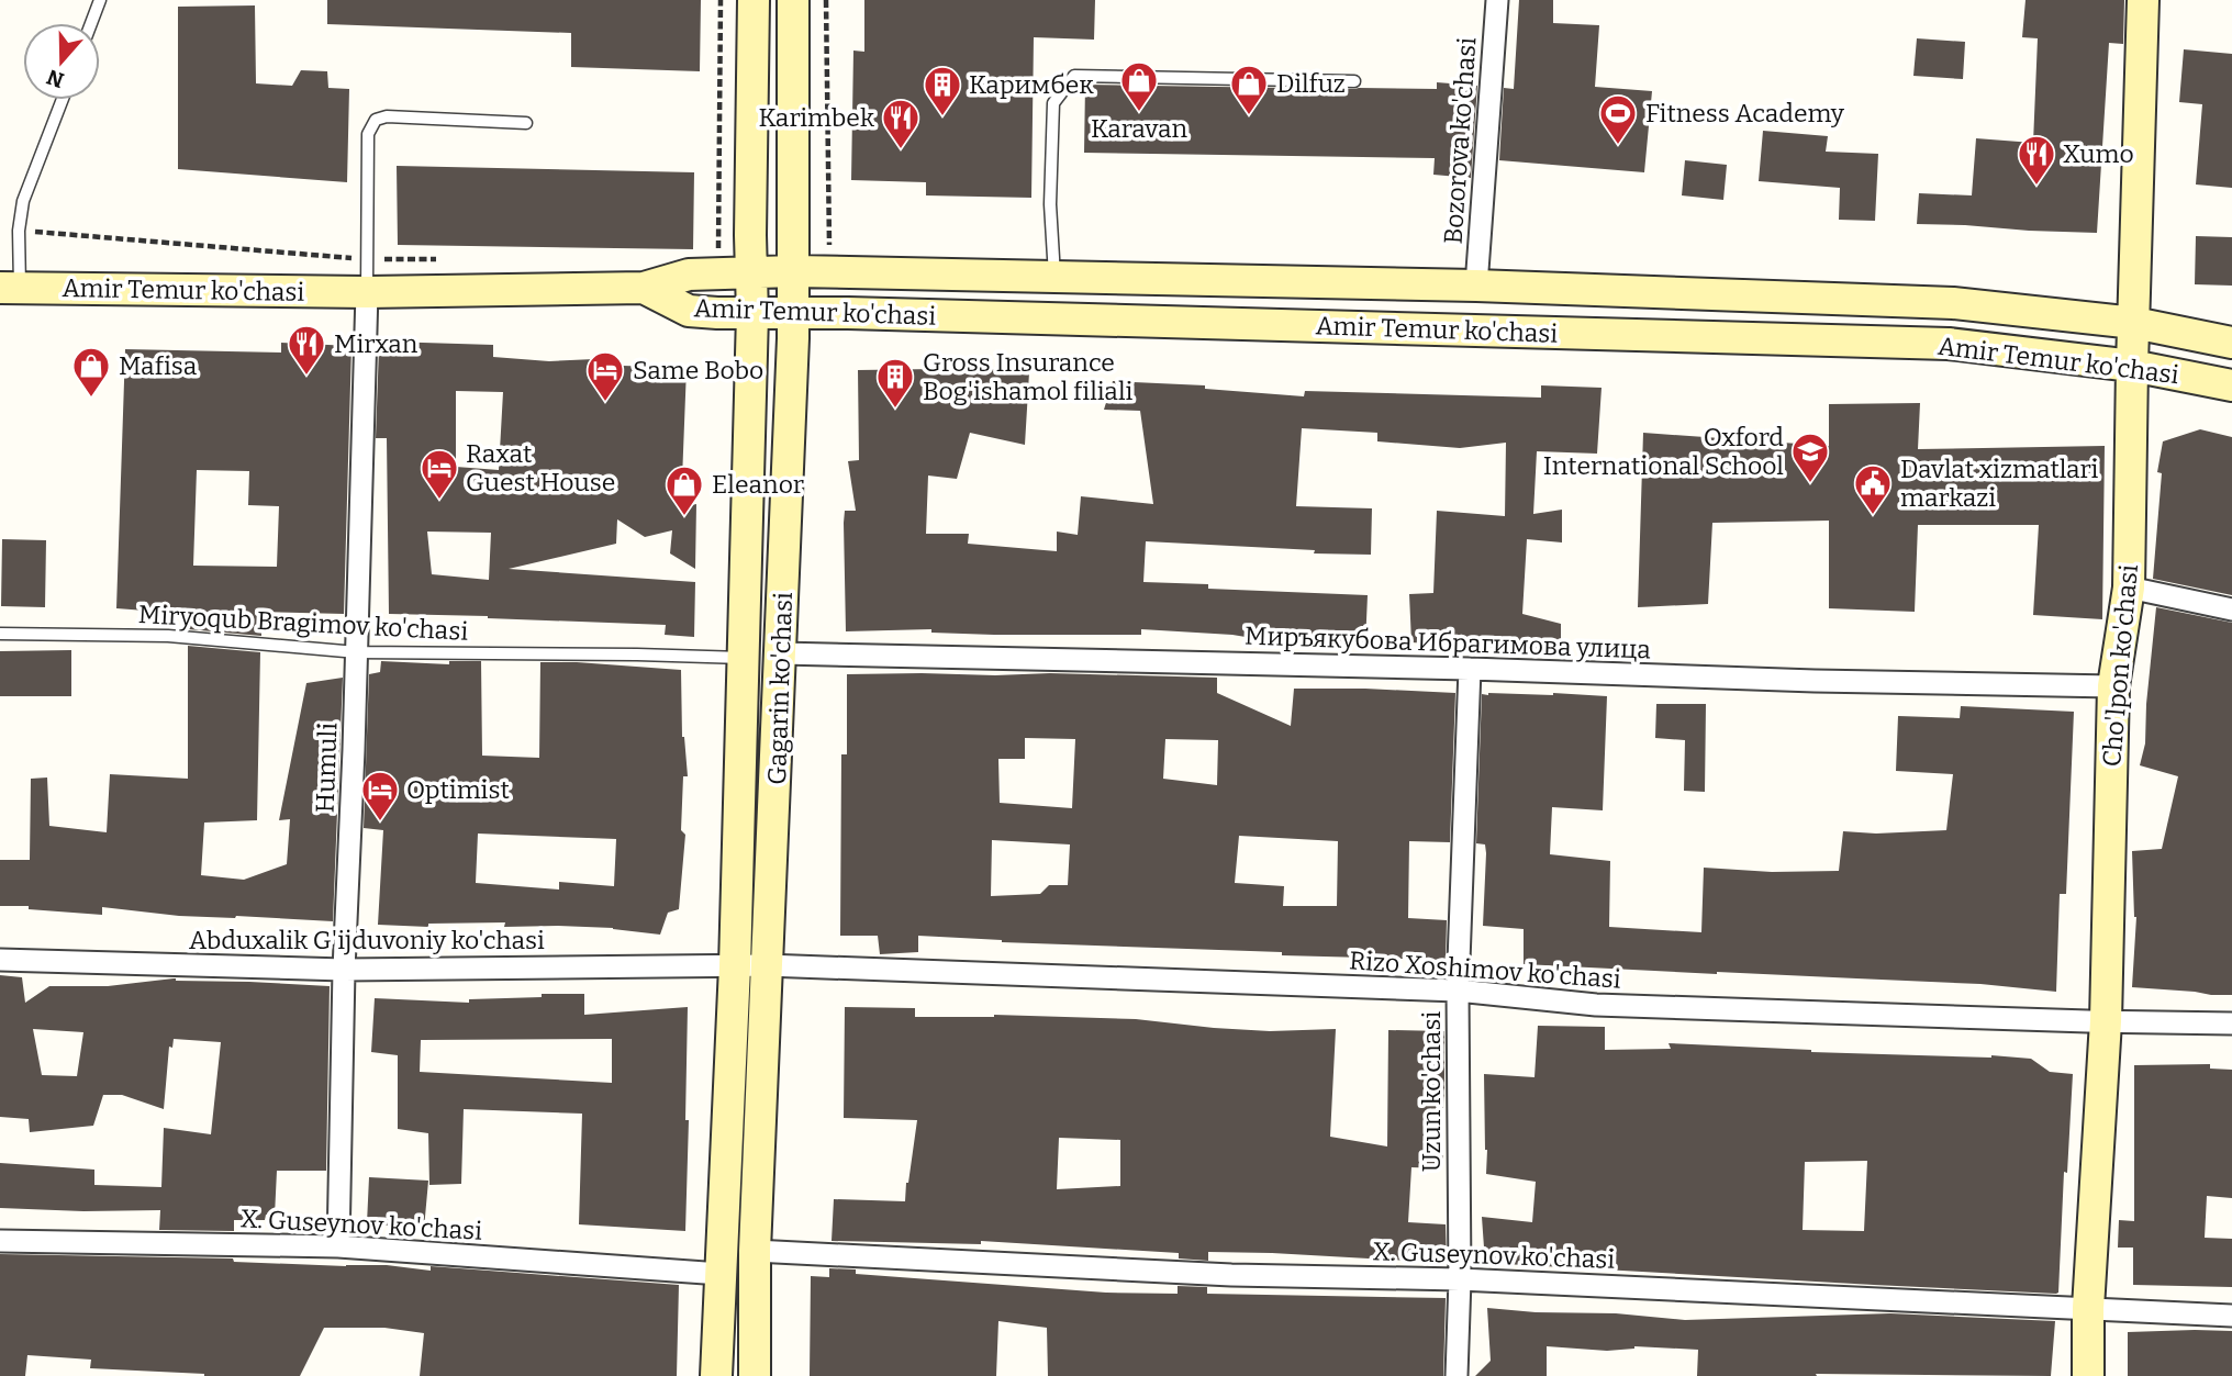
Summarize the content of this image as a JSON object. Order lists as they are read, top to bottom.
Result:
{
  "streets": {
    "main road": ["Amir Temur ko'chasi", "Cho'lpon ko'chasi", "Gagarin ko'chasi"],
    "street": [
      "Bozorova ko'chasi",
      "Миръякубова Ибрагимова улица",
      "Humuli",
      "Abduxalik G'ijduvoniy ko'chasi",
      "Rizo Xoshimov ko'chasi",
      "Uzun ko'chasi",
      "X. Guseynov ko'chasi"
    ],
    "lane": ["Miryoqub Bragimov ko'chasi"]
  },
  "crossings": [
    ["Bozorova ko'chasi", "Amir Temur ko'chasi"],
    ["Amir Temur ko'chasi", "Cho'lpon ko'chasi"],
    ["Amir Temur ko'chasi", "Gagarin ko'chasi"],
    ["Amir Temur ko'chasi", "Humuli"],
    ["Miryoqub Bragimov ko'chasi", "Gagarin ko'chasi"],
    ["Miryoqub Bragimov ko'chasi", "Humuli"],
    ["Миръякубова Ибрагимова улица", "Cho'lpon ko'chasi"],
    ["Миръякубова Ибрагимова улица", "Gagarin ko'chasi"],
    ["Миръякубова Ибрагимова улица", "Uzun ko'chasi"],
    ["Cho'lpon ko'chasi", "Rizo Xoshimov ko'chasi"],
    ["Cho'lpon ko'chasi", "X. Guseynov ko'chasi"],
    ["Gagarin ko'chasi", "Abduxalik G'ijduvoniy ko'chasi"],
    ["Gagarin ko'chasi", "Rizo Xoshimov ko'chasi"],
    ["Gagarin ko'chasi", "X. Guseynov ko'chasi"],
    ["Humuli", "Abduxalik G'ijduvoniy ko'chasi"],
    ["Humuli", "X. Guseynov ko'chasi"],
    ["Abduxalik G'ijduvoniy ko'chasi", "Rizo Xoshimov ko'chasi"],
    ["Rizo Xoshimov ko'chasi", "Uzun ko'chasi"],
    ["Uzun ko'chasi", "X. Guseynov ko'chasi"]
  ],
  "places": {
    "shop": [
      "Karavan",
      "Dilfuz",
      "Mafisa",
      "Eleanor"
    ],
    "building": ["Каримбек", "Gross Insurance Bog'ishamol filiali"],
    "sports": ["Fitness Academy"],
    "restaurant": ["Karimbek", "Xumo", "Mirxan"],
    "hotel": ["Same Bobo", "Raxat Guest House", "Optimist"],
    "school or university": ["Oxford International School"],
    "public building": ["Davlat xizmatlari markazi"]
  },
  "north": "bottom"
}
